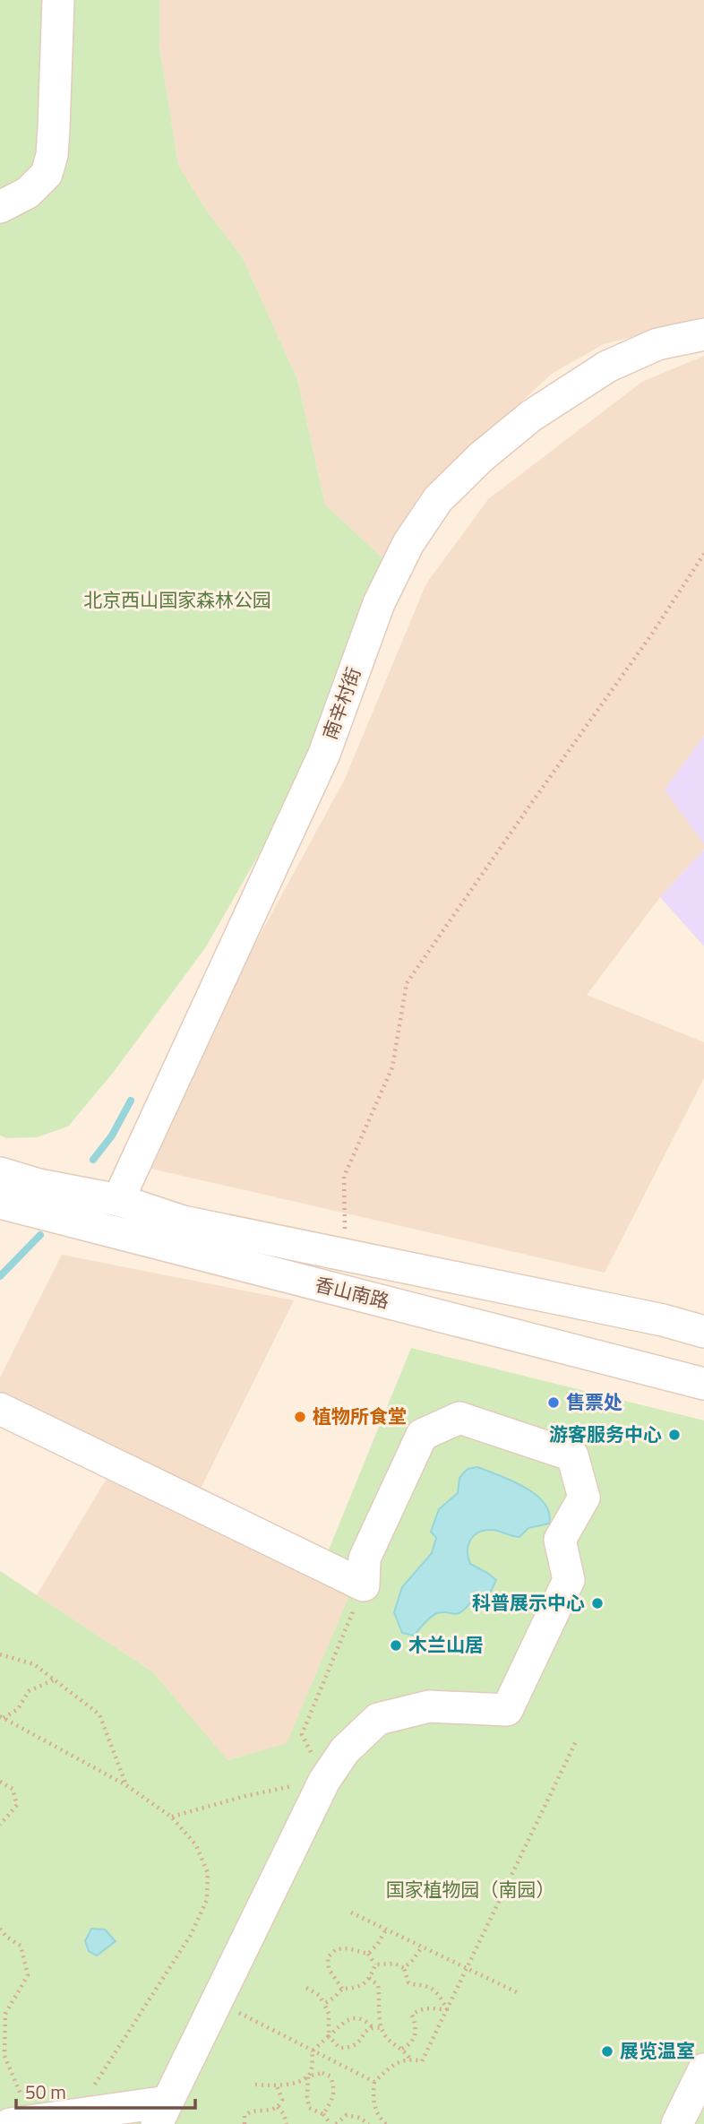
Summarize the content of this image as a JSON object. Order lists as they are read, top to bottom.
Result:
{
  "streets": {
    "street": ["南辛村街", "香山南路"]
  },
  "crossings": [
    ["南辛村街", "香山南路"]
  ],
  "parks": ["北京西山国家森林公园", "国家植物园（南园）"],
  "places": [
    "售票处",
    "植物所食堂",
    "游客服务中心",
    "科普展示中心",
    "木兰山居",
    "展览温室"
  ],
  "scale_bar": "50 m"
}
